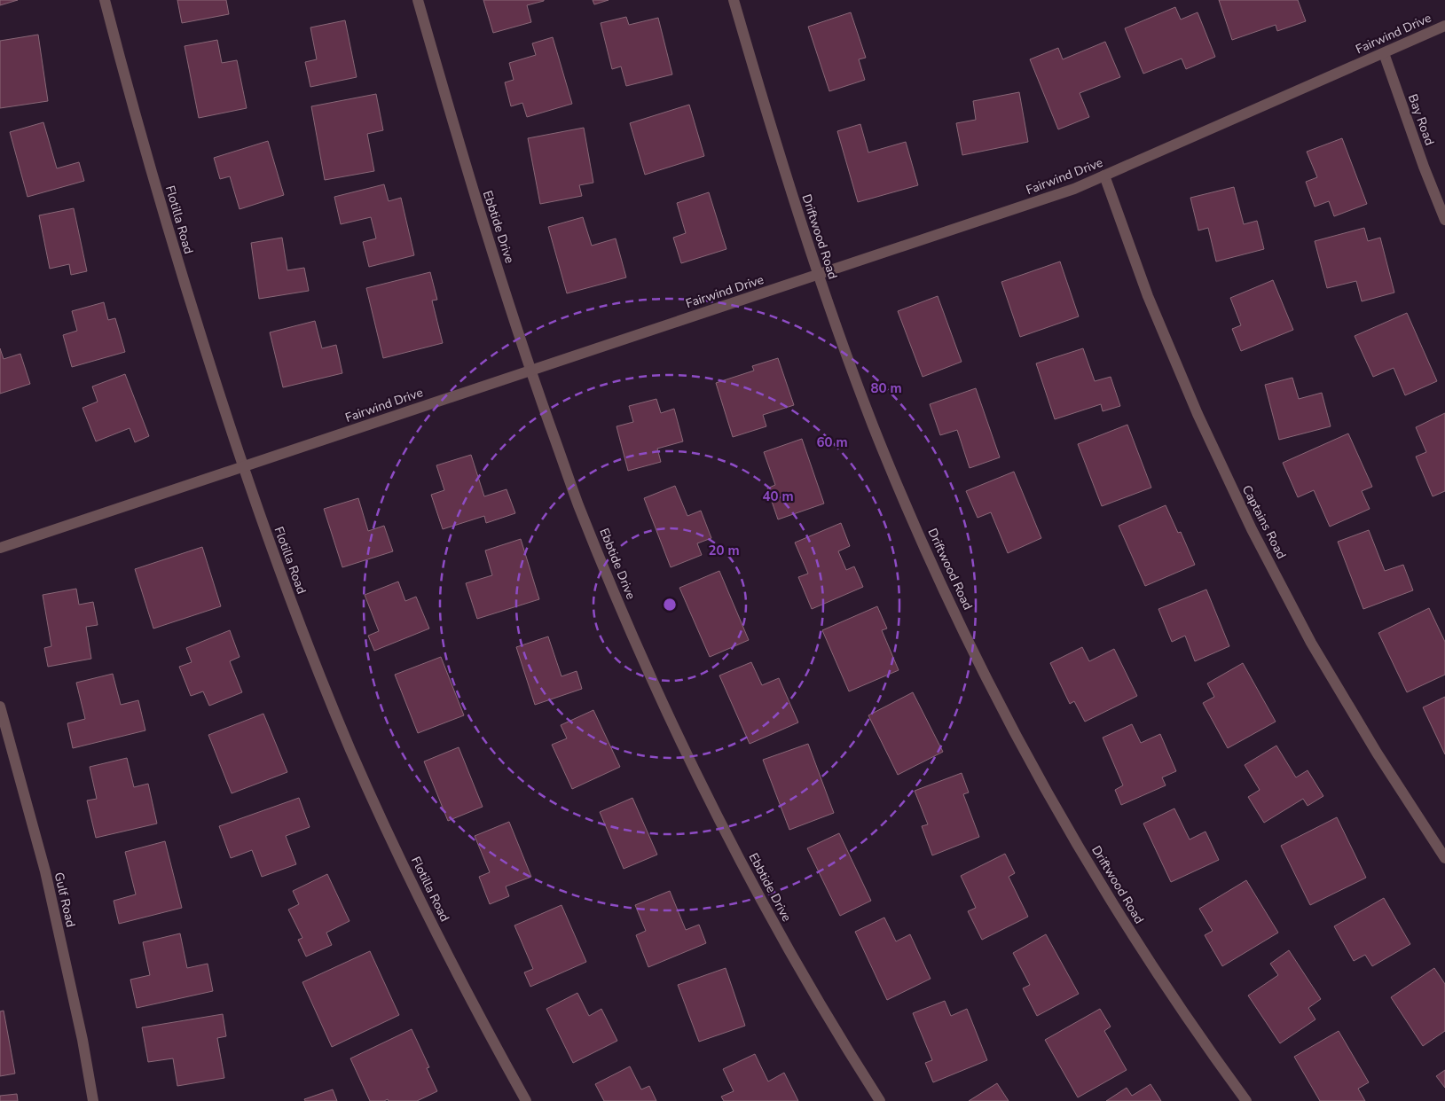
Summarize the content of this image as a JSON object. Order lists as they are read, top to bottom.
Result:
{
  "streets": {
    "street": [
      "Fairwind Drive",
      "Bay Road",
      "Flotilla Road",
      "Ebbtide Drive",
      "Driftwood Road",
      "Captains Road",
      "Gulf Road"
    ]
  },
  "crossings": [
    ["Fairwind Drive", "Bay Road"],
    ["Fairwind Drive", "Flotilla Road"],
    ["Fairwind Drive", "Ebbtide Drive"],
    ["Fairwind Drive", "Driftwood Road"],
    ["Fairwind Drive", "Captains Road"]
  ],
  "rings": [
    "80 m",
    "60 m",
    "40 m",
    "20 m"
  ]
}
